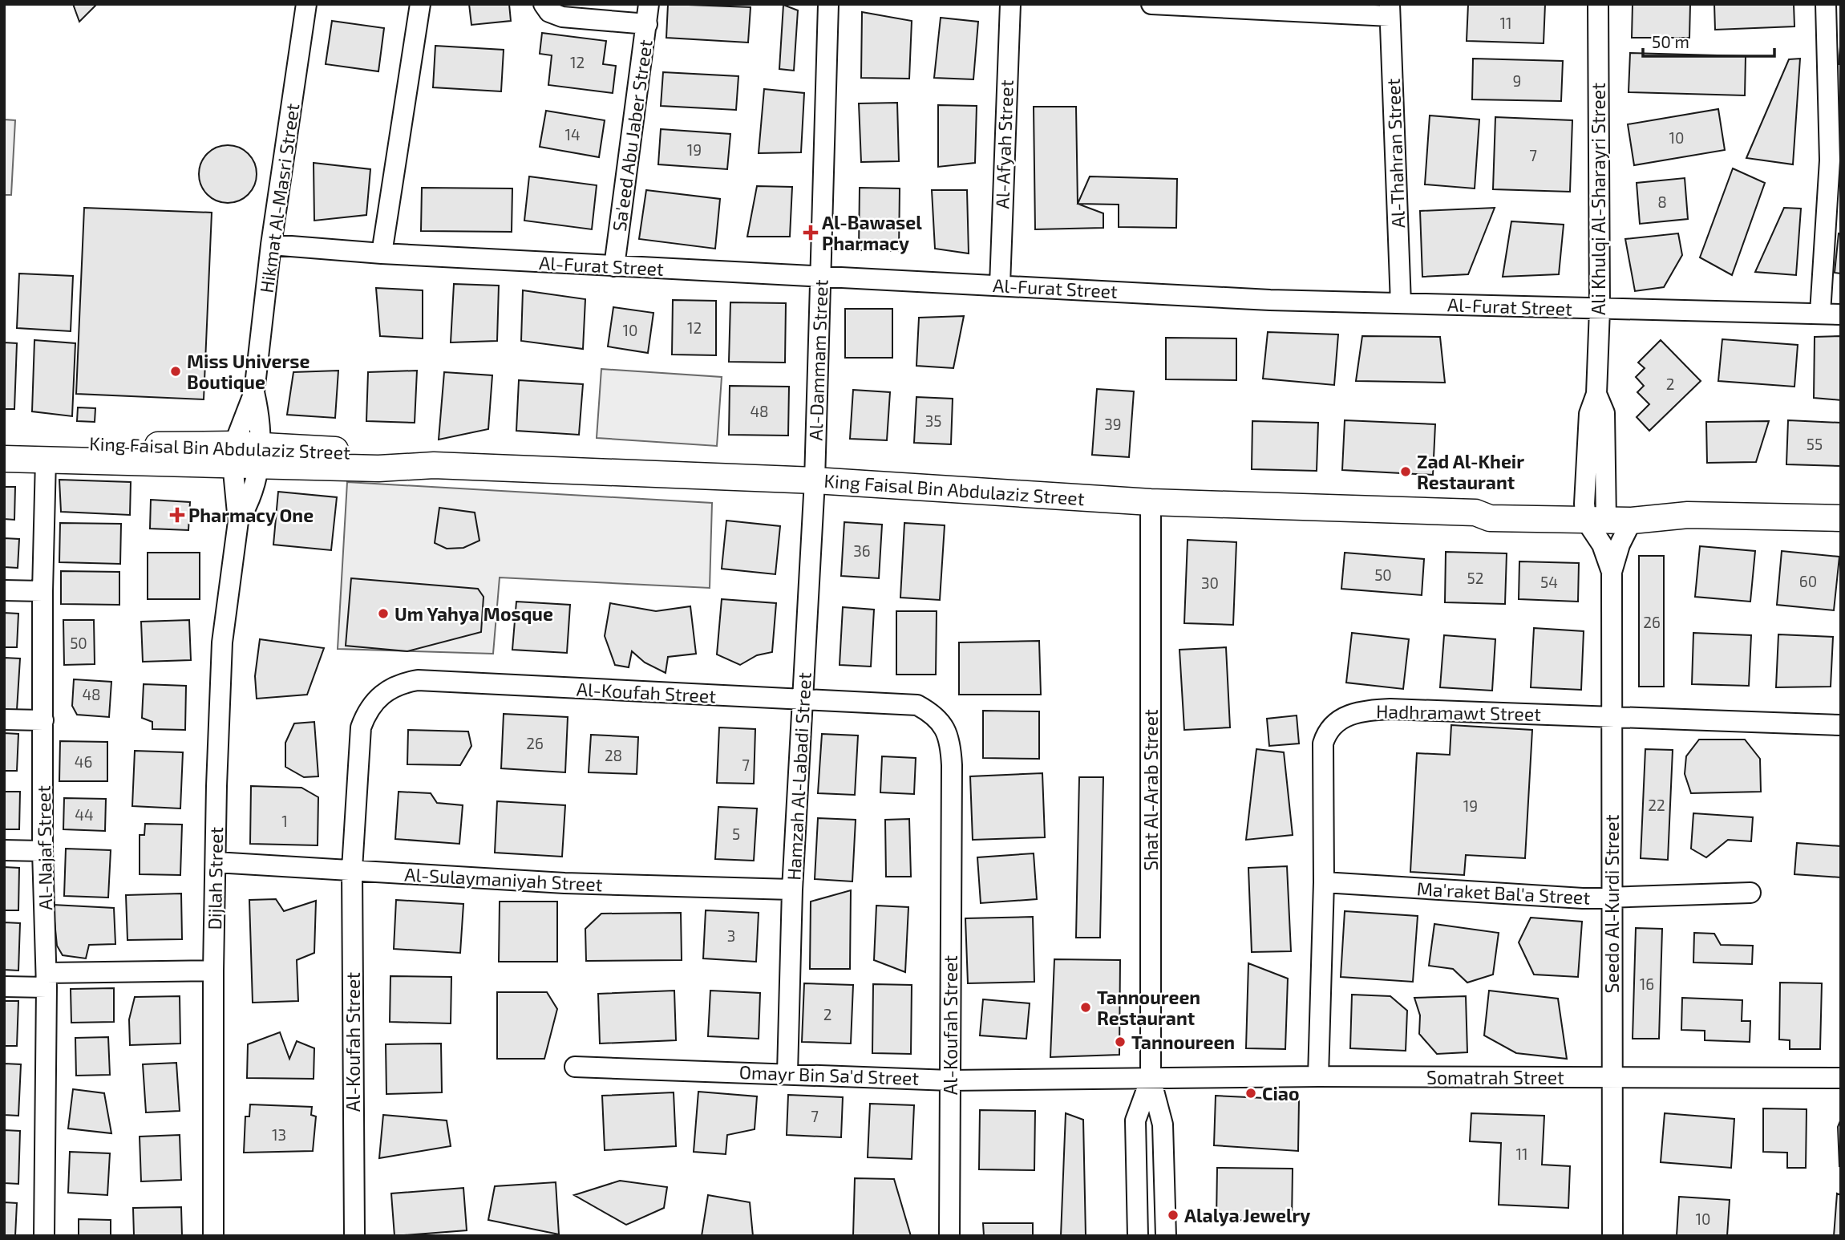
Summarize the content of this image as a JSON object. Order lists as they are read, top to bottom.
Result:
{
  "streets": {
    "main road": ["King Faisal Bin Abdulaziz Street"],
    "street": [
      "Sa'eed Abu Jaber Street",
      "Al-Afyah Street",
      "Al-Thahran Street",
      "Hikmat Al-Masri Street",
      "Ali Khulqi Al-Sharayri Street",
      "Al-Furat Street",
      "Al-Dammam Street",
      "Al-Koufah Street",
      "Hadhramawt Street",
      "Hamzah Al-Labadi Street",
      "Shat Al-Arab Street",
      "Al-Najaf Street",
      "Dijlah Street",
      "Al-Sulaymaniyah Street",
      "Ma'raket Bal'a Street",
      "Seedo Al-Kurdi Street",
      "Omayr Bin Sa'd Street",
      "Somatrah Street"
    ]
  },
  "crossings": [
    ["Sa'eed Abu Jaber Street", "Al-Furat Street"],
    ["Al-Afyah Street", "Al-Furat Street"],
    ["Al-Thahran Street", "Al-Furat Street"],
    ["Hikmat Al-Masri Street", "Al-Furat Street"],
    ["Hikmat Al-Masri Street", "King Faisal Bin Abdulaziz Street"],
    ["Hikmat Al-Masri Street", "Dijlah Street"],
    ["Ali Khulqi Al-Sharayri Street", "Al-Furat Street"],
    ["Ali Khulqi Al-Sharayri Street", "King Faisal Bin Abdulaziz Street"],
    ["Ali Khulqi Al-Sharayri Street", "Seedo Al-Kurdi Street"],
    ["Al-Furat Street", "Al-Dammam Street"],
    ["Al-Dammam Street", "King Faisal Bin Abdulaziz Street"],
    ["Al-Dammam Street", "Hamzah Al-Labadi Street"],
    ["King Faisal Bin Abdulaziz Street", "Hamzah Al-Labadi Street"],
    ["King Faisal Bin Abdulaziz Street", "Shat Al-Arab Street"],
    ["King Faisal Bin Abdulaziz Street", "Al-Najaf Street"],
    ["King Faisal Bin Abdulaziz Street", "Dijlah Street"],
    ["King Faisal Bin Abdulaziz Street", "Seedo Al-Kurdi Street"],
    ["Al-Koufah Street", "Hamzah Al-Labadi Street"],
    ["Al-Koufah Street", "Al-Sulaymaniyah Street"],
    ["Al-Koufah Street", "Omayr Bin Sa'd Street"],
    ["Hadhramawt Street", "Ma'raket Bal'a Street"],
    ["Hadhramawt Street", "Seedo Al-Kurdi Street"],
    ["Hadhramawt Street", "Somatrah Street"],
    ["Hamzah Al-Labadi Street", "Al-Sulaymaniyah Street"],
    ["Hamzah Al-Labadi Street", "Omayr Bin Sa'd Street"],
    ["Shat Al-Arab Street", "Omayr Bin Sa'd Street"],
    ["Shat Al-Arab Street", "Somatrah Street"],
    ["Dijlah Street", "Al-Sulaymaniyah Street"],
    ["Ma'raket Bal'a Street", "Seedo Al-Kurdi Street"],
    ["Seedo Al-Kurdi Street", "Somatrah Street"],
    ["Omayr Bin Sa'd Street", "Somatrah Street"]
  ],
  "places": {
    "health": ["Al-Bawasel Pharmacy", "Pharmacy One"],
    "other": [
      "Miss Universe Boutique",
      "Zad Al-Kheir Restaurant",
      "Um Yahya Mosque",
      "Tannoureen Restaurant",
      "Tannoureen",
      "Ciao",
      "Alalya Jewelry"
    ]
  },
  "house_numbers": [
    "11",
    "12",
    "9",
    "14",
    "10",
    "19",
    "7",
    "8",
    "12",
    "10",
    "2",
    "48",
    "35",
    "39",
    "55",
    "36",
    "50",
    "52",
    "60",
    "54",
    "30",
    "26",
    "50",
    "48",
    "26",
    "28",
    "46",
    "7",
    "22",
    "19",
    "44",
    "1",
    "5",
    "3",
    "16",
    "2",
    "7",
    "13",
    "11",
    "10"
  ],
  "scale_bar": "50 m"
}
